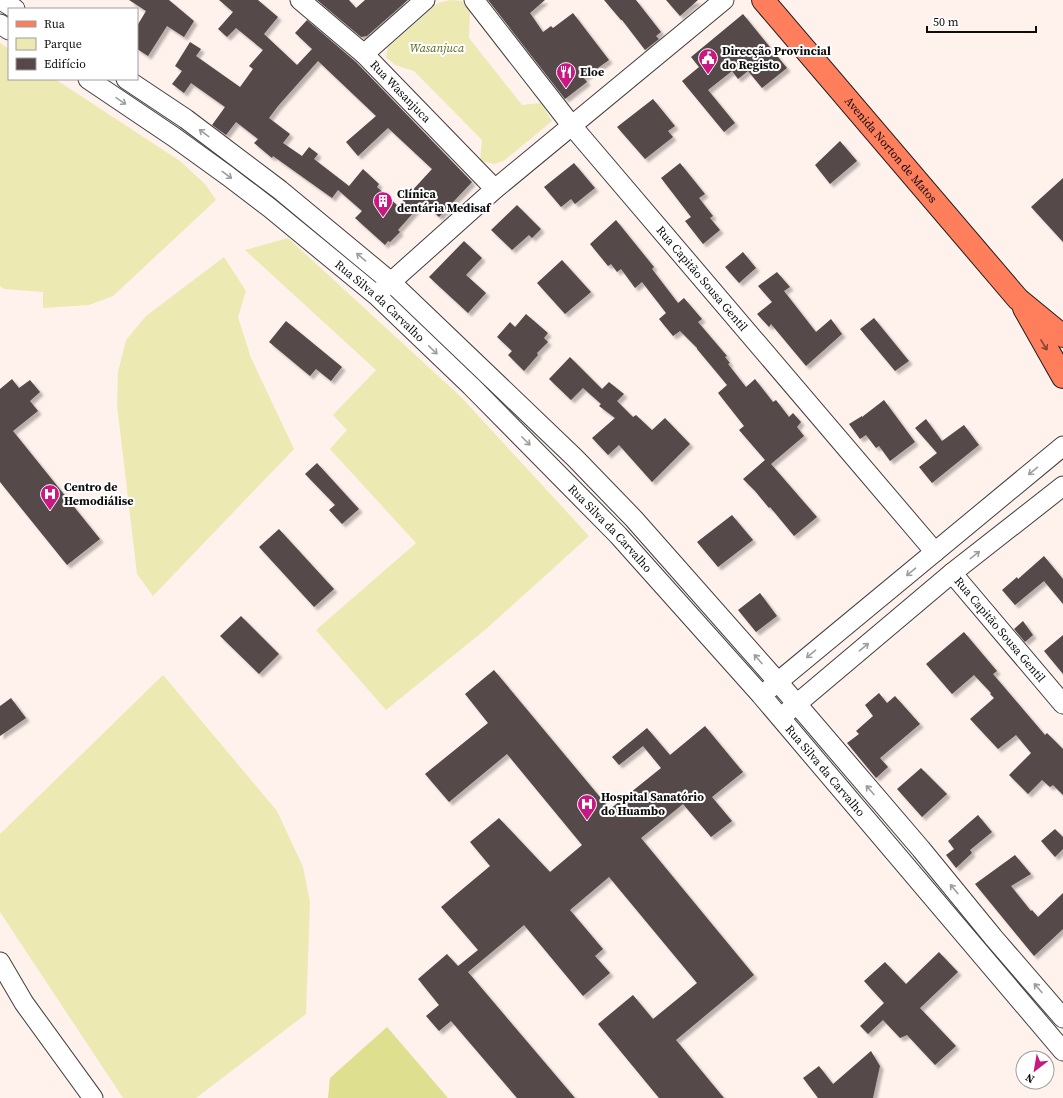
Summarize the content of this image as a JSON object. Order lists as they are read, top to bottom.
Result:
{
  "streets": {
    "main road": ["Avenida Norton de Matos"],
    "street": ["Rua Wasanjuca", "Rua Capitão Sousa Gentil", "Rua Silva da Carvalho"]
  },
  "parks": ["Wasanjuca"],
  "places": {
    "public building": ["Direcção Provincial do Registo"],
    "restaurant": ["Eloe"],
    "building": ["Clínica dentária Medisaf"],
    "hospital": ["Centro de Hemodiálise", "Hospital Sanatório do Huambo"]
  },
  "legend": ["Rua", "Parque", "Edifício"],
  "scale_bar": "50 m",
  "north": "bottom left"
}
